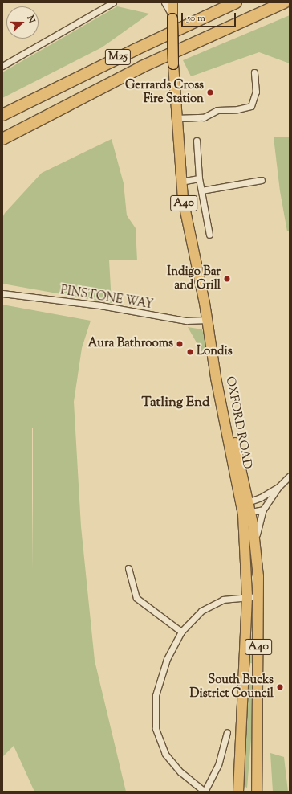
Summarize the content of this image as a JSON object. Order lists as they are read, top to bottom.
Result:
{
  "streets": {
    "highway": ["M25"],
    "main road": ["A40", "OXFORD ROAD"],
    "street": ["PINSTONE WAY"]
  },
  "crossings": [
    ["A40", "OXFORD ROAD"],
    ["PINSTONE WAY", "OXFORD ROAD"]
  ],
  "districts": ["Tatling End"],
  "places": [
    "Gerrards Cross Fire Station",
    "Indigo Bar and Grill",
    "Aura Bathrooms",
    "Londis",
    "South Bucks District Council"
  ],
  "scale_bar": "50 m",
  "north": "right"
}
